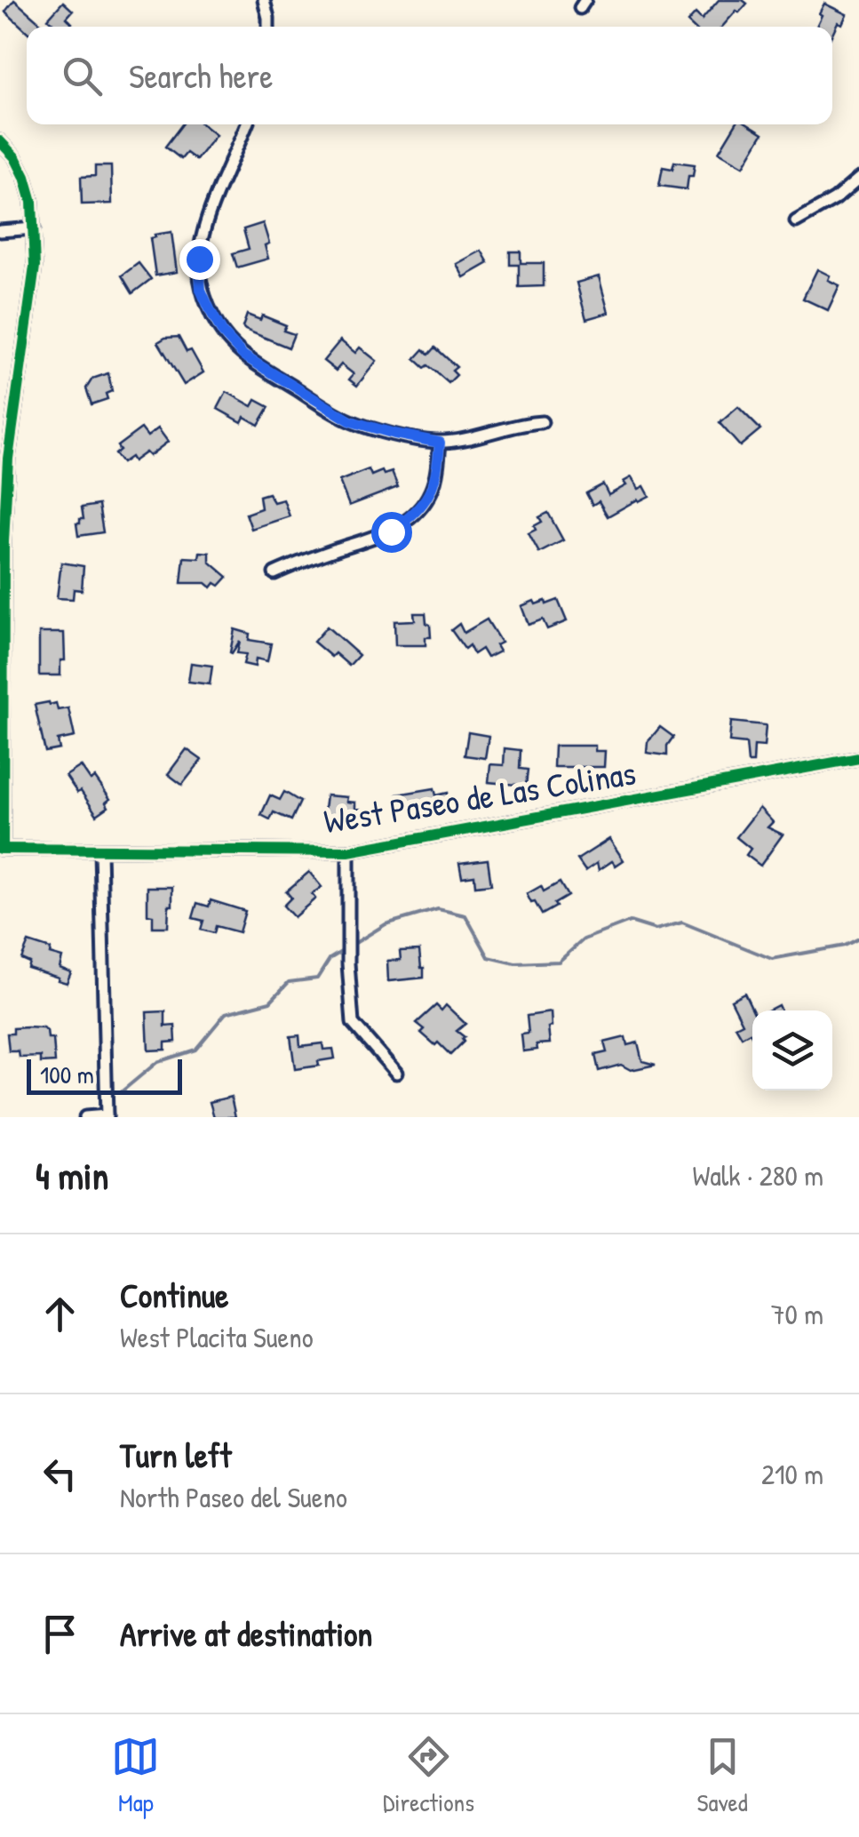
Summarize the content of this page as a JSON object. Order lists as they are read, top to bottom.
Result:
{
  "streets": {
    "street": ["West Paseo de Las Colinas"]
  },
  "scale_bar": "100 m",
  "page": {
    "search": "Search here",
    "scale": "100 m",
    "heading": ["4 min", "Walk · 280 m"],
    "list": [
      ["Continue", "West Placita Sueno", "70 m"],
      ["Turn left", "North Paseo del Sueno", "210 m"],
      "Arrive at destination"
    ],
    "nav": ["Map", "Directions", "Saved"]
  }
}
